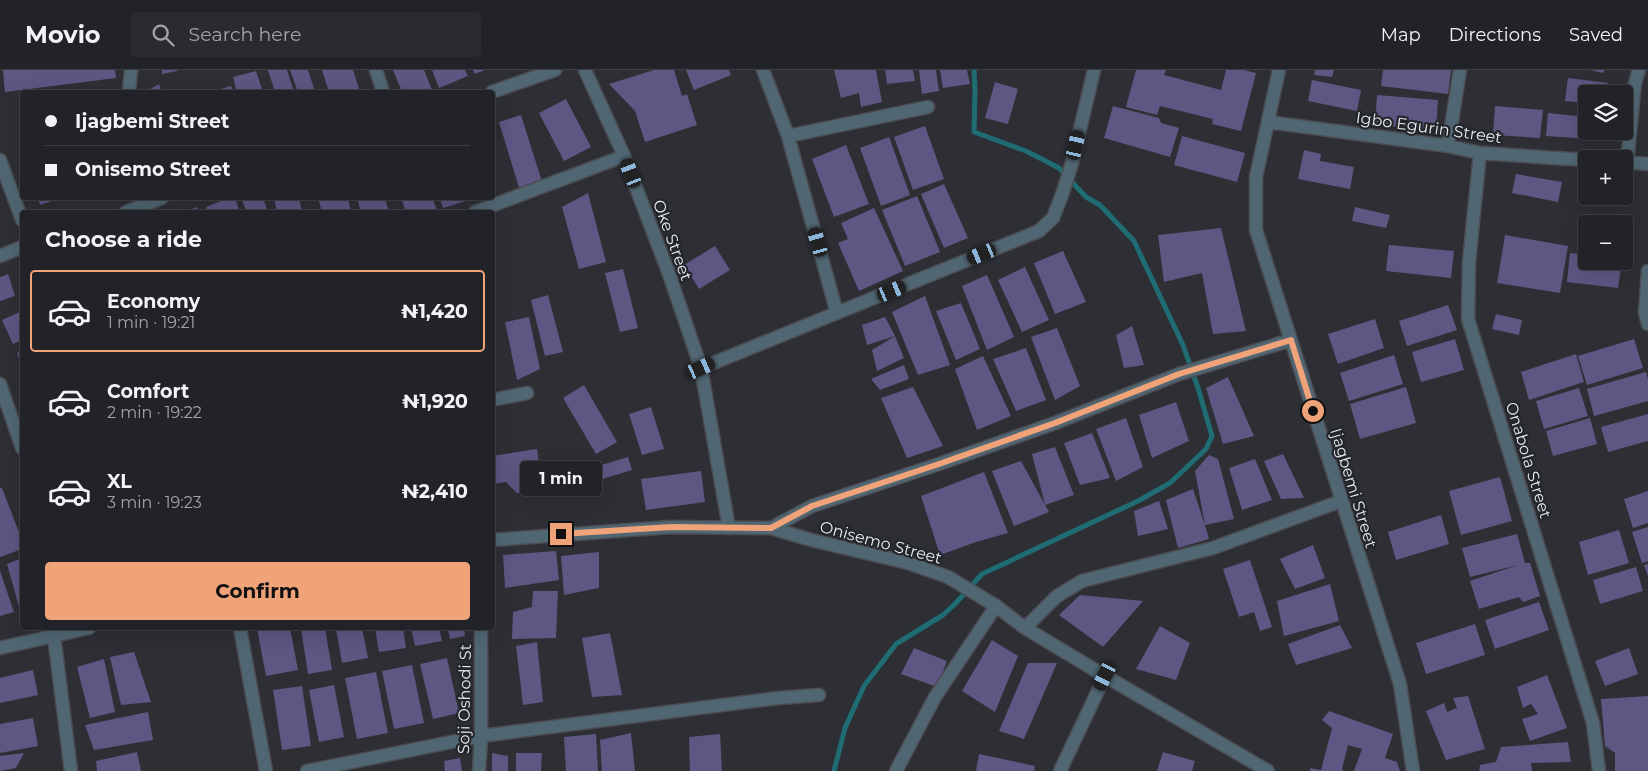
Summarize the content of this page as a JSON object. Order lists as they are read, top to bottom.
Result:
{
  "streets": {
    "street": [
      "Igbo Egurin Street",
      "Oke Street",
      "Onabola Street",
      "Ijagbemi Street",
      "Onisemo Street",
      "Soji Oshodi St"
    ]
  },
  "crossings": [
    ["Igbo Egurin Street", "Onabola Street"],
    ["Igbo Egurin Street", "Ijagbemi Street"],
    ["Oke Street", "Onisemo Street"]
  ],
  "page": {
    "header": "Movio",
    "search": "Search here",
    "nav": ["Map", "Directions", "Saved"],
    "map_buttons": ["+", "−"],
    "banner": ["Ijagbemi Street", "Onisemo Street"],
    "heading": "Choose a ride",
    "list": [
      {
        "name": "Economy",
        "note": "1 min · 19:21",
        "value": "₦1,420"
      },
      {
        "name": "Comfort",
        "note": "2 min · 19:22",
        "value": "₦1,920"
      },
      {
        "name": "XL",
        "note": "3 min · 19:23",
        "value": "₦2,410"
      }
    ],
    "bubble": "1 min",
    "buttons": "Confirm"
  }
}
